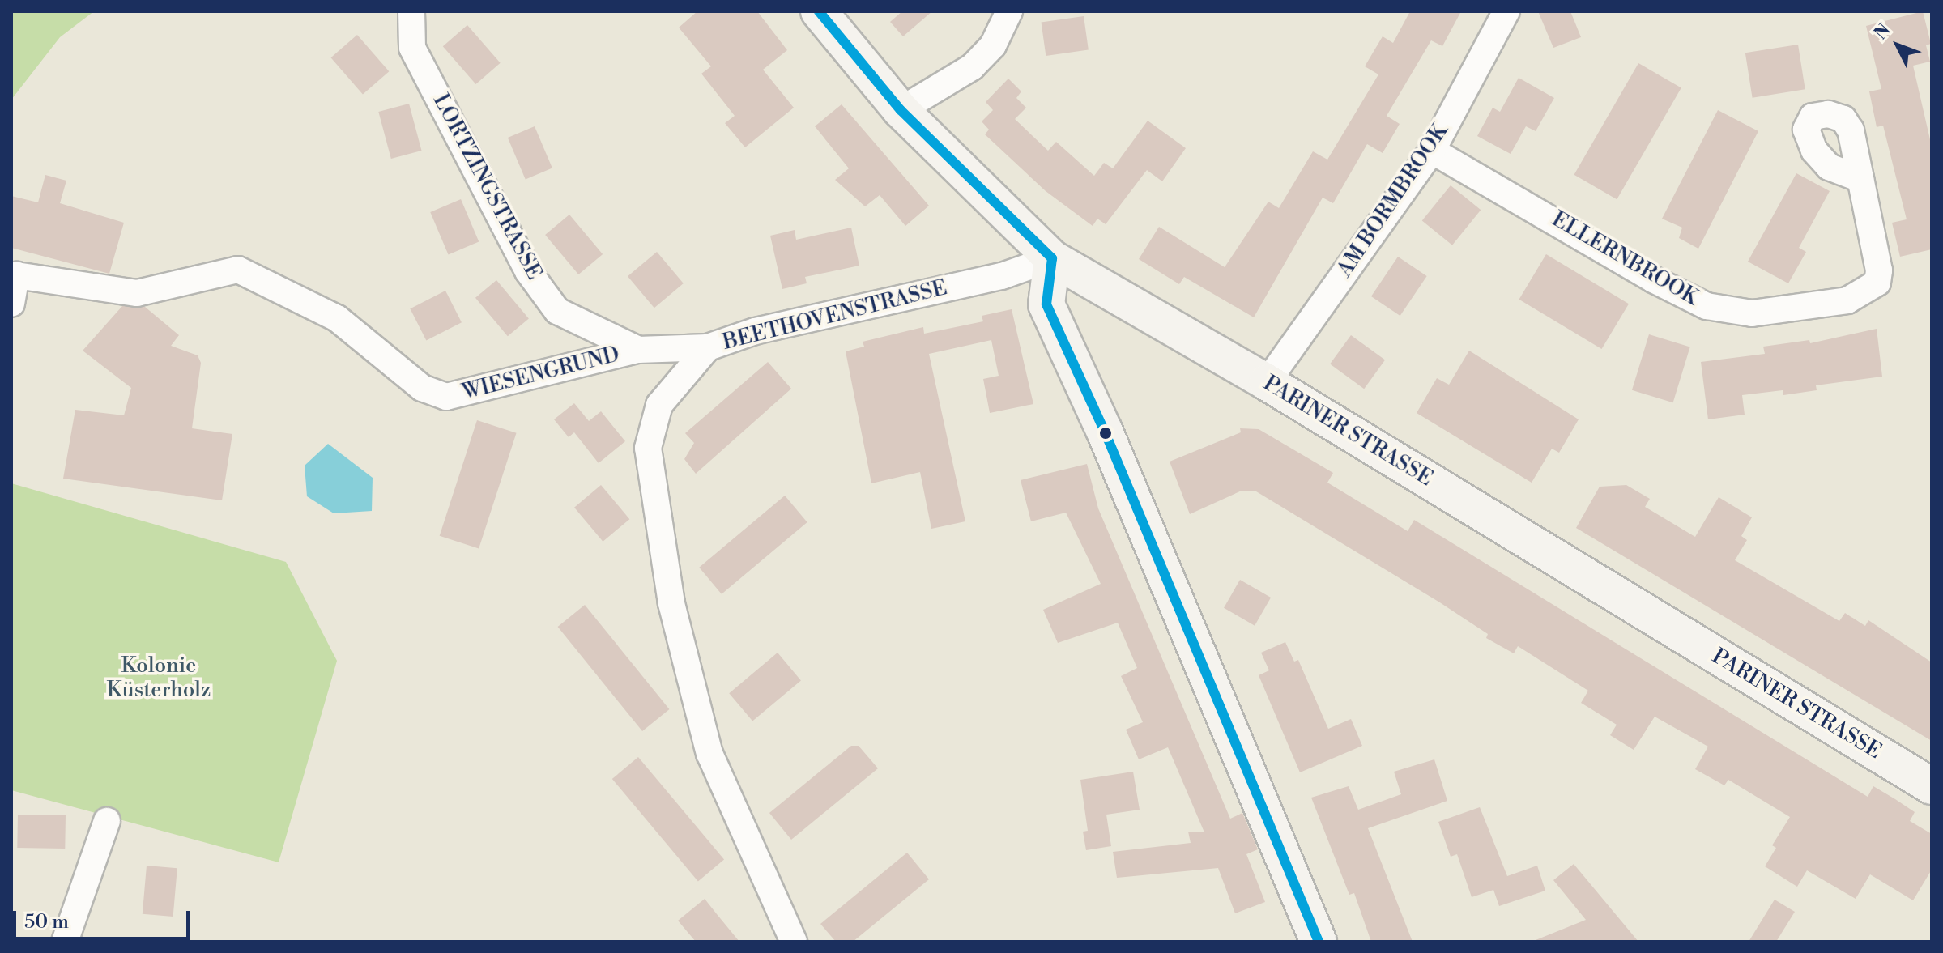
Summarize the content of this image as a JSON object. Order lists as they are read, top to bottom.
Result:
{
  "streets": {
    "street": [
      "LORTZINGSTRASSE",
      "AM BORMBROOK",
      "ELLERNBROOK",
      "BEETHOVENSTRASSE",
      "WIESENGRUND",
      "PARINER STRASSE"
    ]
  },
  "crossings": [
    ["LORTZINGSTRASSE", "WIESENGRUND"],
    ["AM BORMBROOK", "ELLERNBROOK"],
    ["AM BORMBROOK", "PARINER STRASSE"],
    ["BEETHOVENSTRASSE", "WIESENGRUND"],
    ["BEETHOVENSTRASSE", "PARINER STRASSE"]
  ],
  "parks": ["Kolonie Küsterholz"],
  "scale_bar": "50 m",
  "north": "top left"
}
